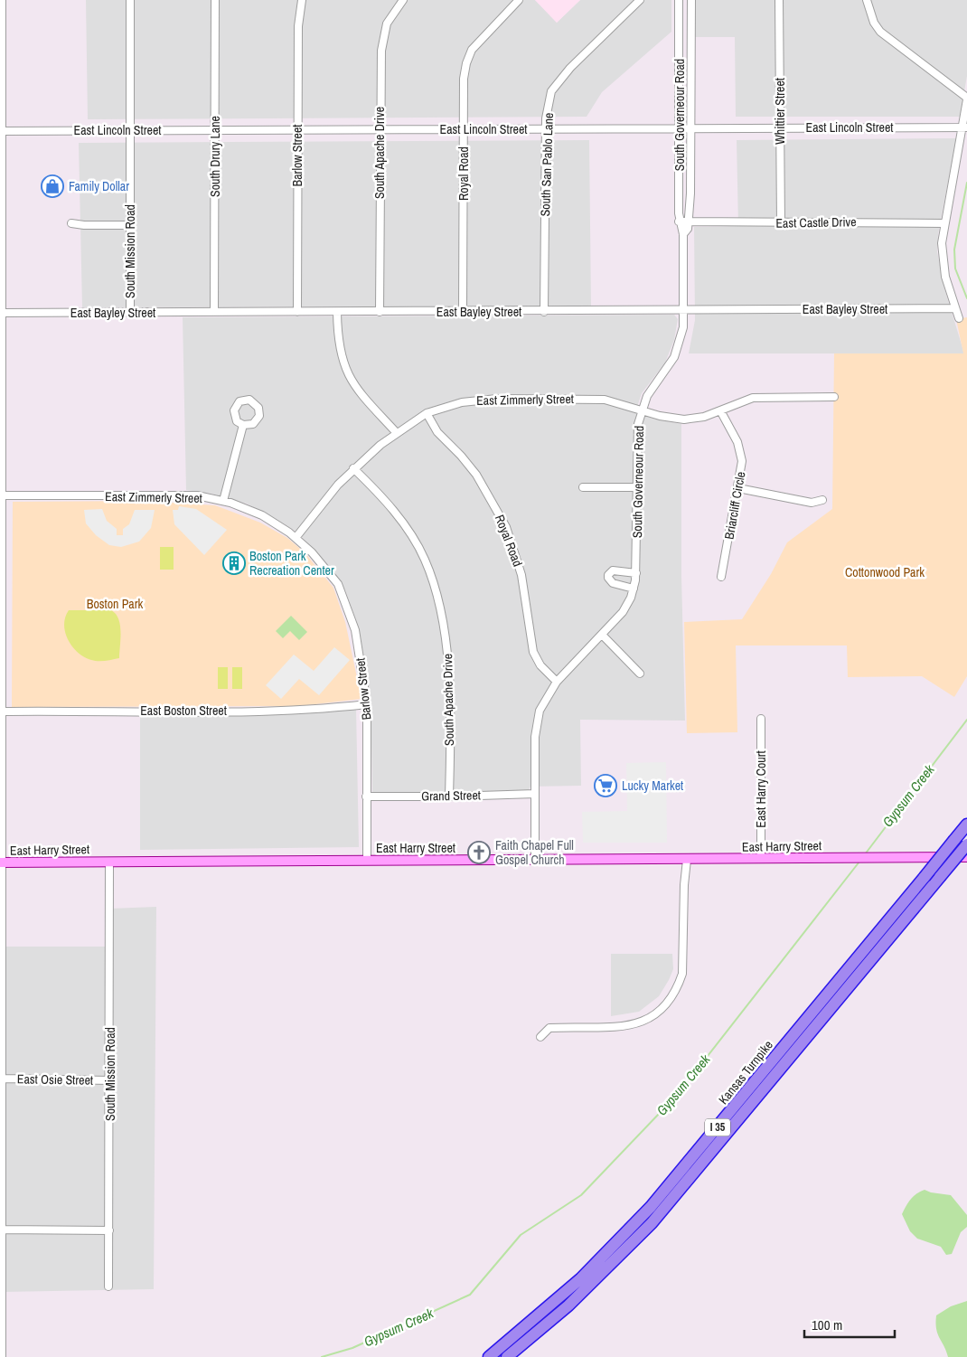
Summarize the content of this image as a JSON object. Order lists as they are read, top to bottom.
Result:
{
  "streets": {
    "highway": ["Kansas Turnpike", "I 35"],
    "main road": ["East Harry Street"],
    "street": [
      "Whittier Street",
      "South Governeour Road",
      "East Lincoln Street",
      "South Apache Drive",
      "Barlow Street",
      "South Drury Lane",
      "South San Pablo Lane",
      "Royal Road",
      "East Castle Drive",
      "South Mission Road",
      "East Bayley Street",
      "East Zimmerly Street",
      "Briarcliff Circle",
      "East Boston Street",
      "East Harry Court",
      "Grand Street",
      "East Osie Street"
    ]
  },
  "crossings": [
    ["Whittier Street", "East Lincoln Street"],
    ["Whittier Street", "East Castle Drive"],
    ["South Governeour Road", "East Lincoln Street"],
    ["South Governeour Road", "Royal Road"],
    ["South Governeour Road", "East Castle Drive"],
    ["South Governeour Road", "East Bayley Street"],
    ["South Governeour Road", "East Zimmerly Street"],
    ["South Governeour Road", "Grand Street"],
    ["South Governeour Road", "East Harry Street"],
    ["East Lincoln Street", "South Apache Drive"],
    ["East Lincoln Street", "Barlow Street"],
    ["East Lincoln Street", "South Drury Lane"],
    ["East Lincoln Street", "South San Pablo Lane"],
    ["East Lincoln Street", "Royal Road"],
    ["East Lincoln Street", "South Mission Road"],
    ["South Apache Drive", "East Bayley Street"],
    ["South Apache Drive", "East Zimmerly Street"],
    ["South Apache Drive", "Grand Street"],
    ["Barlow Street", "East Bayley Street"],
    ["Barlow Street", "East Zimmerly Street"],
    ["Barlow Street", "East Boston Street"],
    ["Barlow Street", "Grand Street"],
    ["Barlow Street", "East Harry Street"],
    ["South Drury Lane", "East Bayley Street"],
    ["South San Pablo Lane", "East Bayley Street"],
    ["Royal Road", "East Bayley Street"],
    ["Royal Road", "East Zimmerly Street"],
    ["South Mission Road", "East Bayley Street"],
    ["South Mission Road", "East Harry Street"],
    ["South Mission Road", "East Osie Street"],
    ["East Zimmerly Street", "Briarcliff Circle"],
    ["East Harry Court", "East Harry Street"]
  ],
  "water": ["Gypsum Creek"],
  "parks": ["Cottonwood Park", "Boston Park"],
  "places": {
    "shop": ["Family Dollar"],
    "building": ["Boston Park Recreation Center"],
    "supermarket": ["Lucky Market"],
    "church": ["Faith Chapel Full Gospel Church"]
  },
  "scale_bar": "100 m"
}
